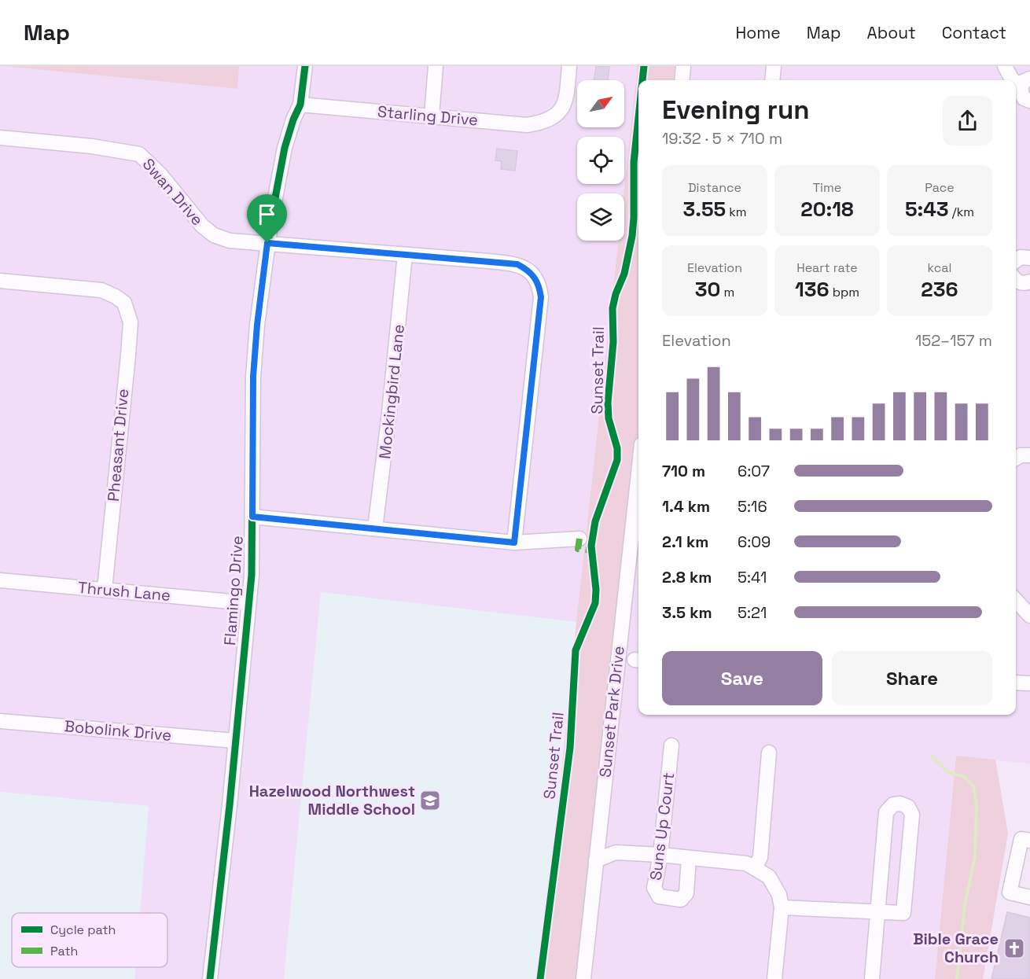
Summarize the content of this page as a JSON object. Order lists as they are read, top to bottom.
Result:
{
  "streets": {
    "street": [
      "Starling Drive",
      "Swan Drive",
      "Mockingbird Lane",
      "Pheasant Drive",
      "Flamingo Drive",
      "Thrush Lane",
      "Sunset Park Drive",
      "Bobolink Drive",
      "Suns Up Court"
    ],
    "cycle path": ["Sunset Trail"]
  },
  "crossings": [
    ["Starling Drive", "Flamingo Drive"],
    ["Swan Drive", "Mockingbird Lane"],
    ["Swan Drive", "Flamingo Drive"],
    ["Pheasant Drive", "Thrush Lane"],
    ["Flamingo Drive", "Thrush Lane"],
    ["Flamingo Drive", "Bobolink Drive"]
  ],
  "places": {
    "school or university": ["Hazelwood Northwest Middle School"],
    "church": ["Bible Grace Church"]
  },
  "legend": ["Cycle path", "Path"],
  "north": "top right",
  "page": {
    "header": "Map",
    "nav": [
      "Home",
      "Map",
      "About",
      "Contact"
    ],
    "heading": ["Evening run", "19:32 · 5 × 710 m"],
    "stats": [
      ["Distance", "3.55 km"],
      ["Time", "20:18"],
      ["Pace", "5:43 /km"],
      ["Elevation", "30 m"],
      ["Heart rate", "136 bpm"],
      ["kcal", "236"]
    ],
    "chart": ["Elevation", "152–157 m"],
    "list": [
      {
        "name": "710 m",
        "note": "6:07"
      },
      {
        "name": "1.4 km",
        "note": "5:16"
      },
      {
        "name": "2.1 km",
        "note": "6:09"
      },
      {
        "name": "2.8 km",
        "note": "5:41"
      },
      {
        "name": "3.5 km",
        "note": "5:21"
      }
    ],
    "buttons": ["Save", "Share"]
  }
}
